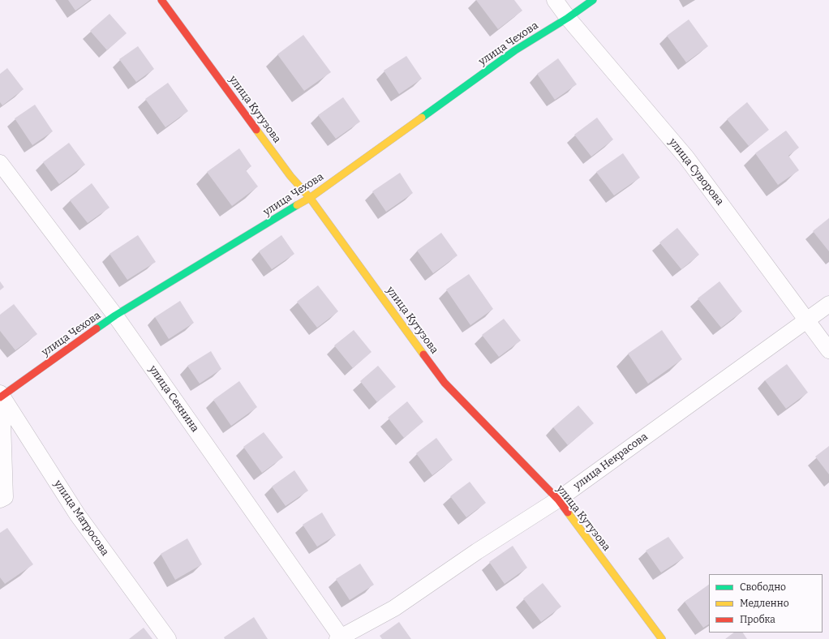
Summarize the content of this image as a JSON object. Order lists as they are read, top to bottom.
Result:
{
  "streets": {
    "street": [
      "улица Чехова",
      "улица Кутузова",
      "улица Суворова",
      "улица Секнина",
      "улица Некрасова",
      "улица Матросова"
    ]
  },
  "crossings": [
    ["улица Чехова", "улица Кутузова"],
    ["улица Чехова", "улица Суворова"],
    ["улица Чехова", "улица Секнина"],
    ["улица Чехова", "улица Матросова"],
    ["улица Кутузова", "улица Некрасова"],
    ["улица Суворова", "улица Некрасова"],
    ["улица Секнина", "улица Некрасова"]
  ],
  "legend": ["Свободно", "Медленно", "Пробка"]
}
